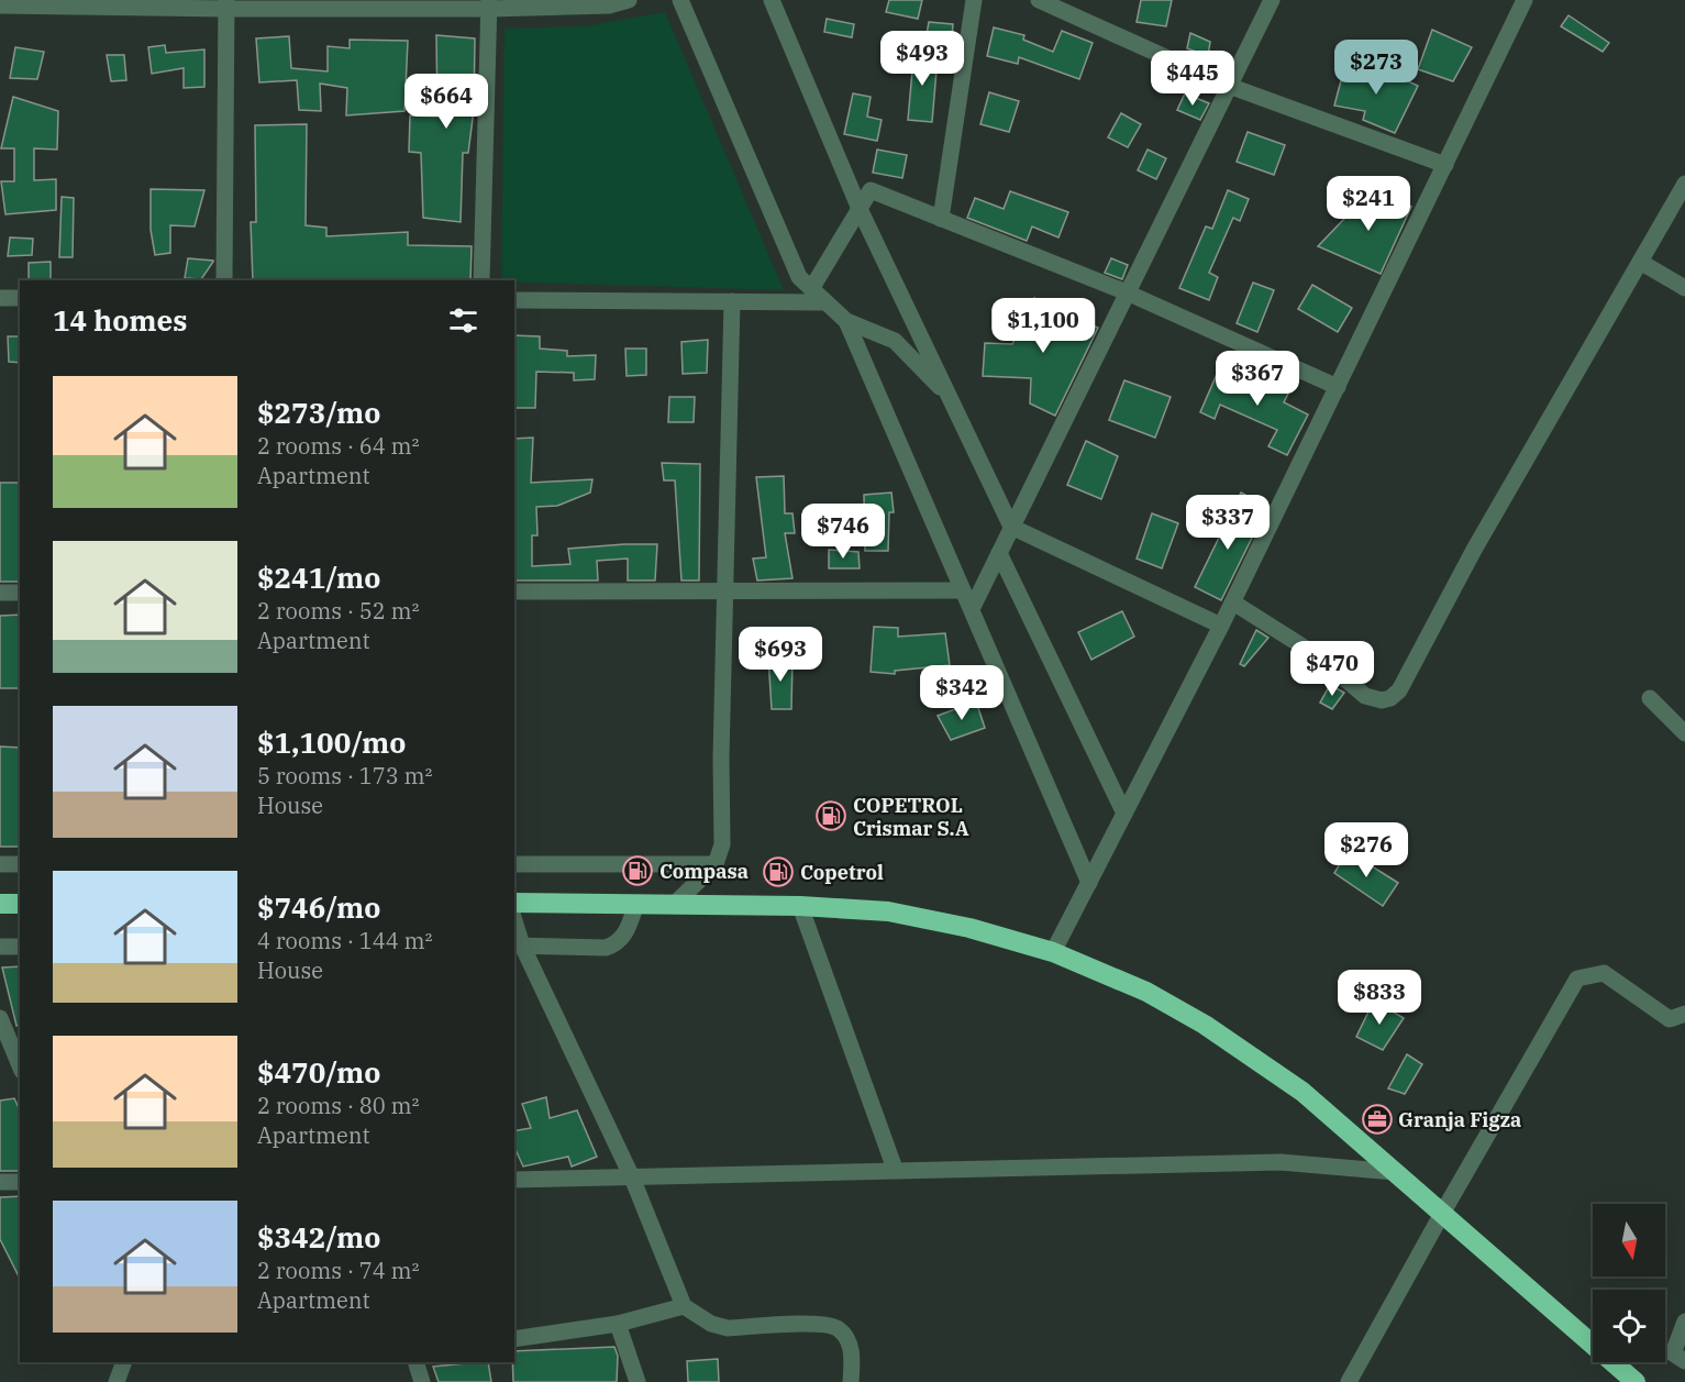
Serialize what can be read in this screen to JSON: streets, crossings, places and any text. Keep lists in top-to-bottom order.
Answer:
{
  "places": {
    "fuel station": ["COPETROL Crismar S.A", "Compasa", "Copetrol"],
    "office": ["Granja Figza"]
  },
  "north": "bottom",
  "page": {
    "price": [
      "$493",
      "$273",
      "$445",
      "$664",
      "$241",
      "$1,100",
      "$367",
      "$337",
      "$746",
      "$693",
      "$470",
      "$342",
      "$276",
      "$833"
    ],
    "heading": "14 homes",
    "list": [
      {
        "name": "$273/mo",
        "note": "2 rooms · 64 m² · Apartment"
      },
      {
        "name": "$241/mo",
        "note": "2 rooms · 52 m² · Apartment"
      },
      {
        "name": "$1,100/mo",
        "note": "5 rooms · 173 m² · House"
      },
      {
        "name": "$746/mo",
        "note": "4 rooms · 144 m² · House"
      },
      {
        "name": "$470/mo",
        "note": "2 rooms · 80 m² · Apartment"
      },
      {
        "name": "$342/mo",
        "note": "2 rooms · 74 m² · Apartment"
      }
    ]
  }
}
